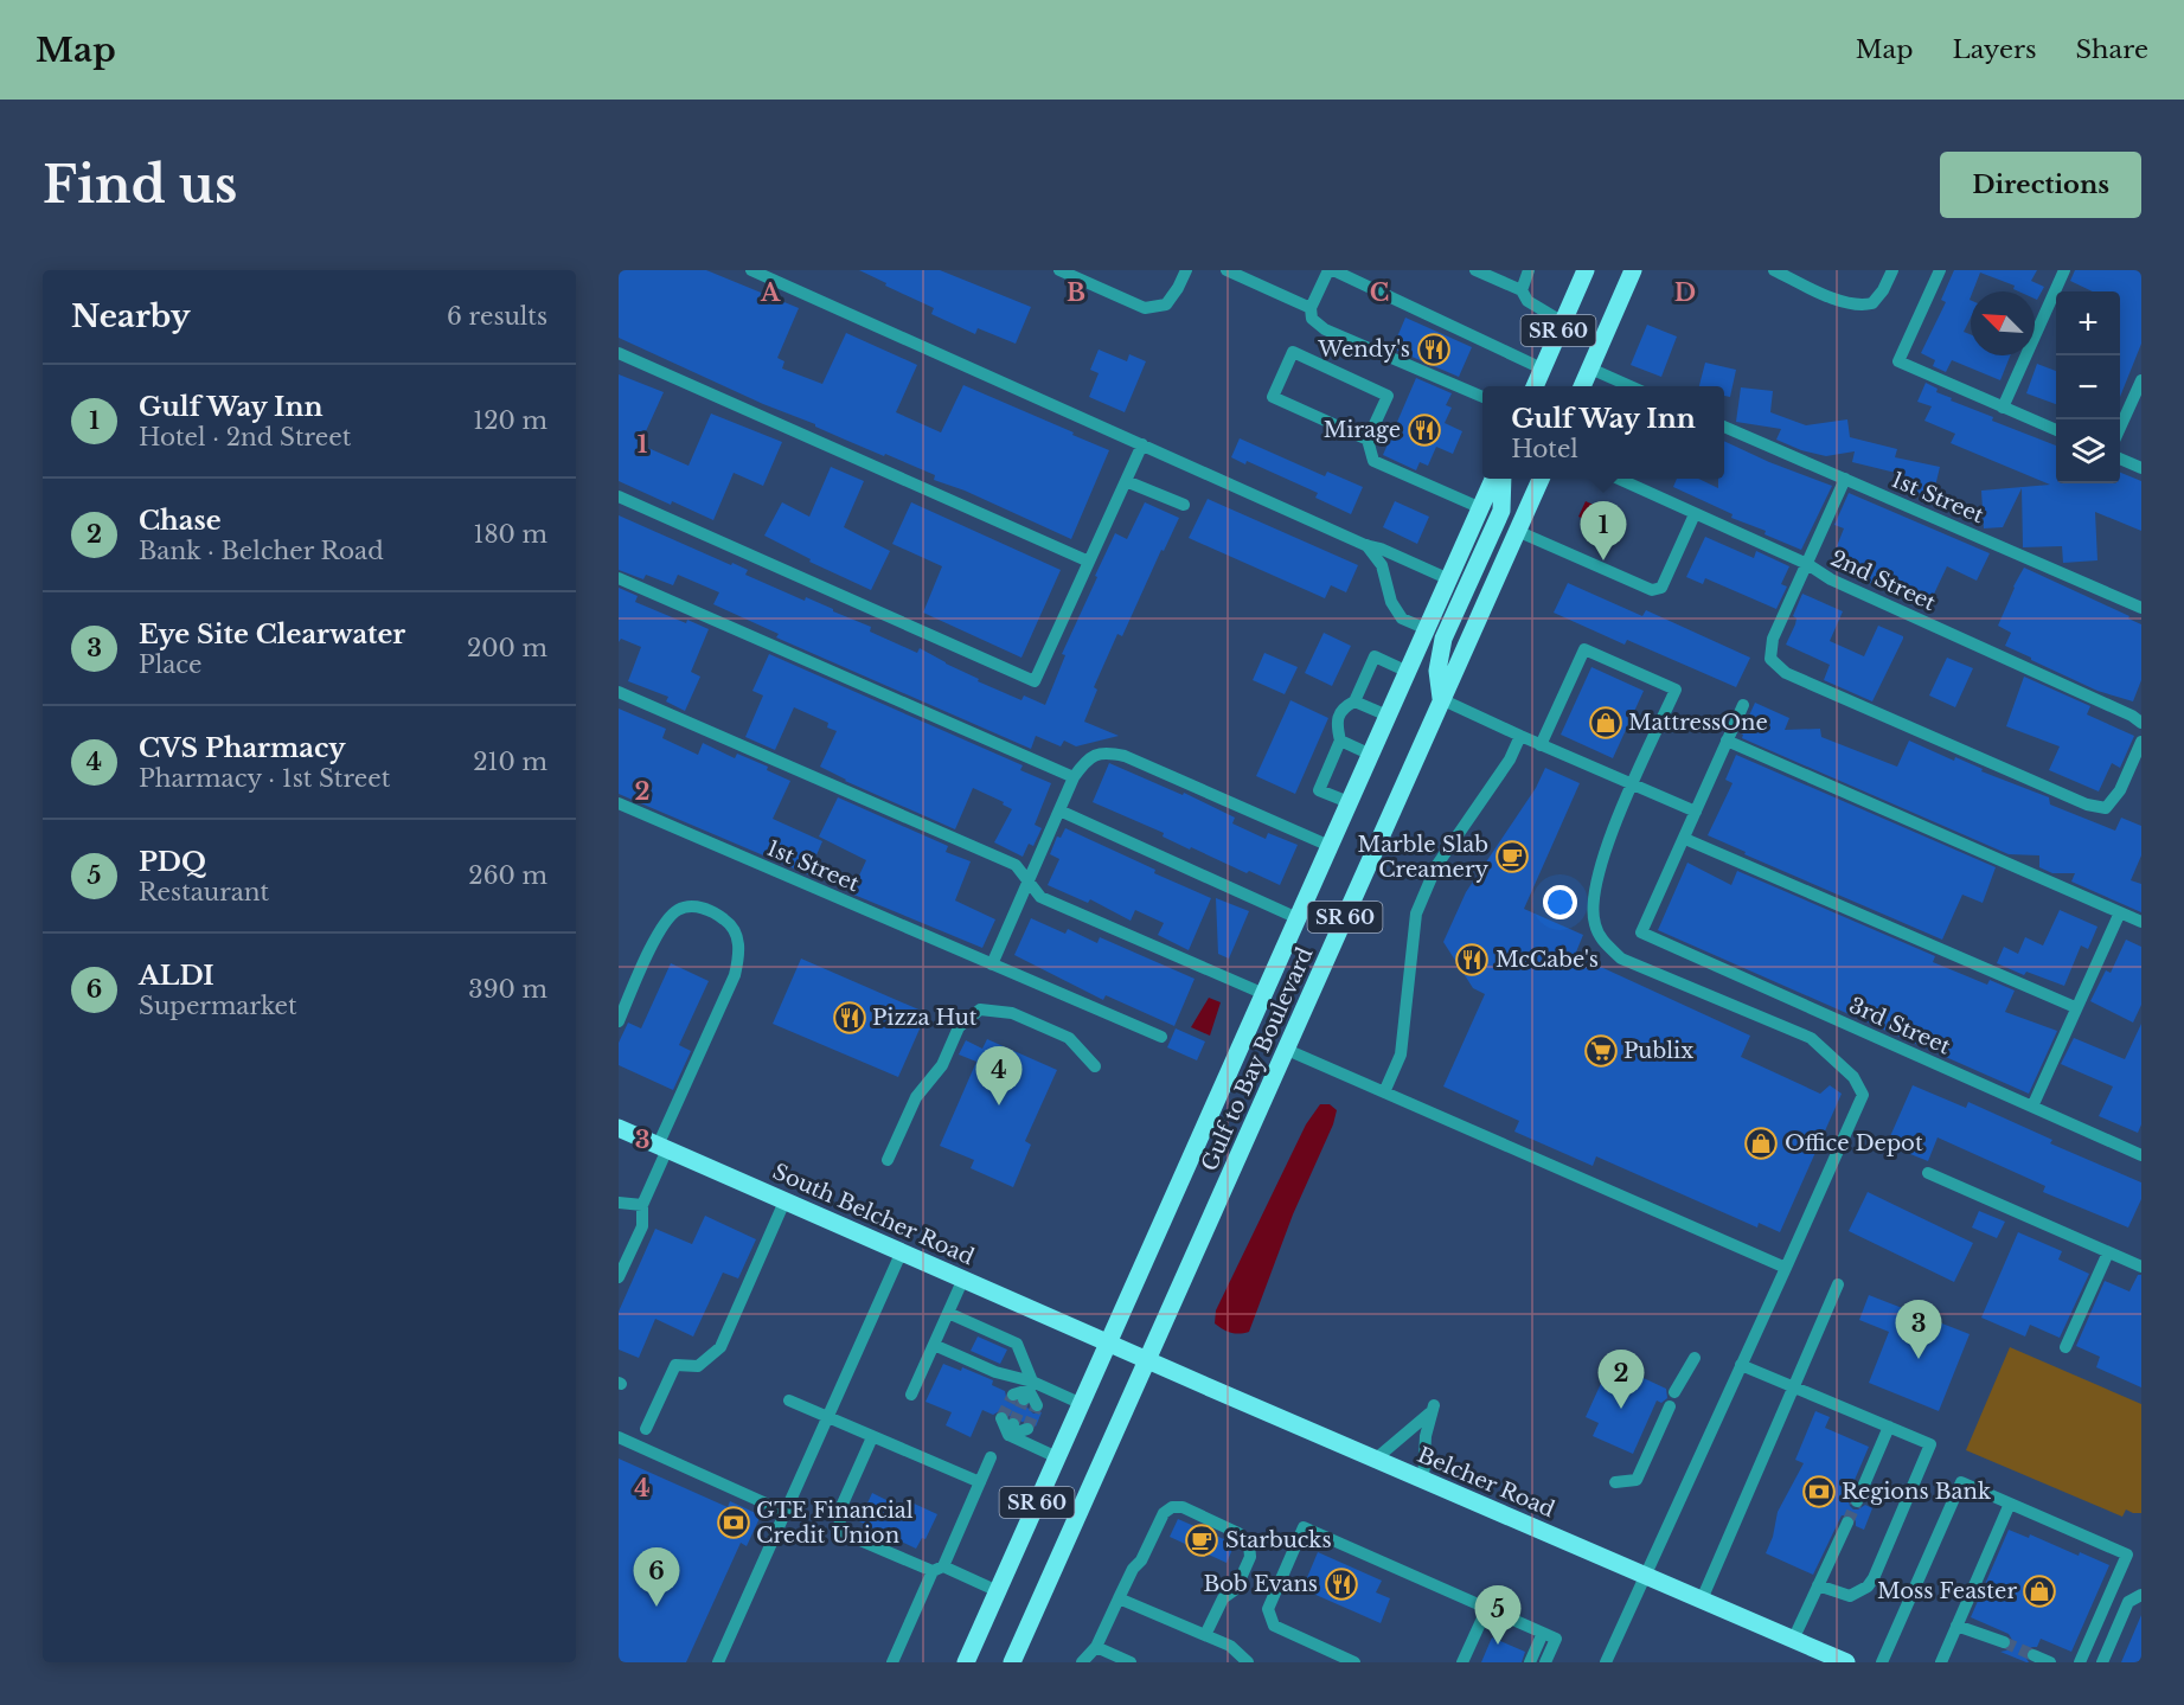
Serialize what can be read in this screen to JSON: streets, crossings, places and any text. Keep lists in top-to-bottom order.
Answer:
{
  "streets": {
    "main road": [
      "SR 60",
      "Gulf to Bay Boulevard",
      "South Belcher Road",
      "Belcher Road"
    ],
    "street": ["1st Street", "2nd Street", "3rd Street"]
  },
  "crossings": [
    ["Gulf to Bay Boulevard", "South Belcher Road"],
    ["Gulf to Bay Boulevard", "Belcher Road"],
    ["South Belcher Road", "Belcher Road"]
  ],
  "places": {
    "restaurant": [
      "Wendy's",
      "Mirage",
      "McCabe's",
      "Pizza Hut",
      "Bob Evans"
    ],
    "shop": ["MattressOne", "Office Depot", "Moss Feaster"],
    "cafe": ["Marble Slab Creamery", "Starbucks"],
    "supermarket": ["Publix"],
    "bank": ["Regions Bank", "GTE Financial Credit Union"]
  },
  "north": "top left",
  "page": {
    "header": "Map",
    "nav": ["Map", "Layers", "Share"],
    "buttons": "Directions",
    "title": "Find us",
    "heading": ["Nearby", "6 results"],
    "map_buttons": ["+", "−"],
    "list": [
      {
        "mark": "1",
        "name": "Gulf Way Inn",
        "note": "Hotel · 2nd Street",
        "value": "120 m"
      },
      {
        "mark": "2",
        "name": "Chase",
        "note": "Bank · Belcher Road",
        "value": "180 m"
      },
      {
        "mark": "3",
        "name": "Eye Site Clearwater",
        "note": "Place",
        "value": "200 m"
      },
      {
        "mark": "4",
        "name": "CVS Pharmacy",
        "note": "Pharmacy · 1st Street",
        "value": "210 m"
      },
      {
        "mark": "5",
        "name": "PDQ",
        "note": "Restaurant",
        "value": "260 m"
      },
      {
        "mark": "6",
        "name": "ALDI",
        "note": "Supermarket",
        "value": "390 m"
      }
    ],
    "popup": ["Gulf Way Inn", "Hotel"],
    "pins": [
      "1",
      "4",
      "3",
      "2",
      "6",
      "5"
    ]
  },
  "grid": {
    "columns": [
      "A",
      "B",
      "C",
      "D"
    ],
    "rows": [
      "1",
      "2",
      "3",
      "4"
    ]
  }
}
